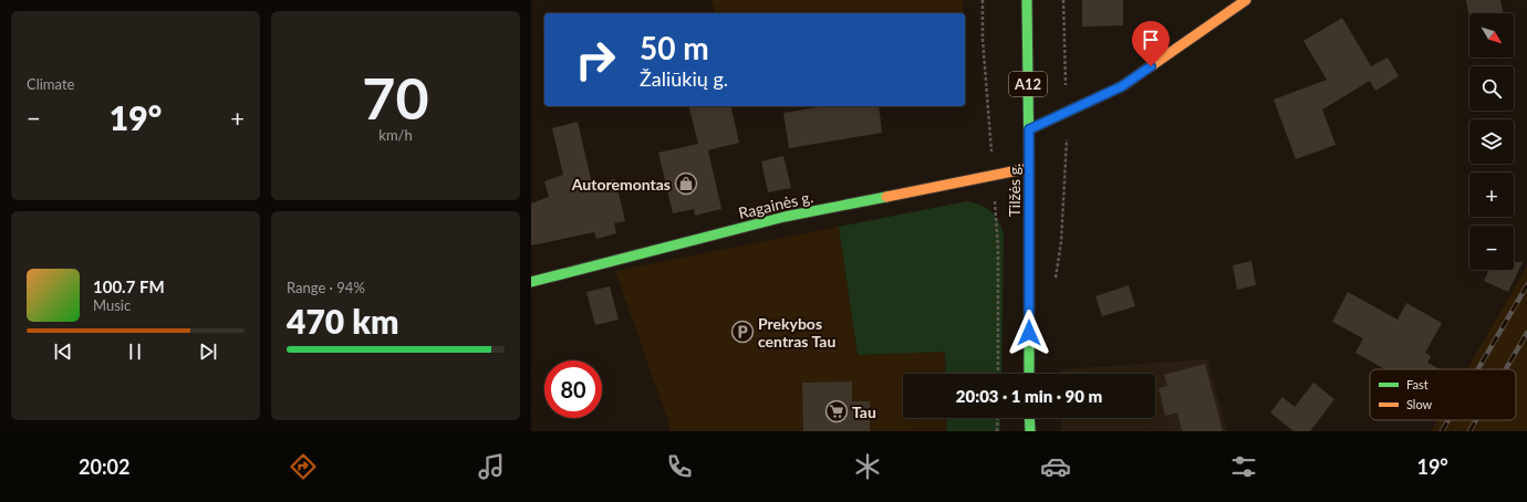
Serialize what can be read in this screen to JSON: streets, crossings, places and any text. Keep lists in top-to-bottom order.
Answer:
{
  "streets": {
    "main road": ["A12", "Tilžės g.", "Ragainės g."]
  },
  "crossings": [
    ["Tilžės g.", "Ragainės g."]
  ],
  "places": {
    "shop": ["Autoremontas"],
    "parking": ["Prekybos centras Tau"],
    "supermarket": ["Tau"]
  },
  "legend": ["Fast", "Slow"],
  "north": "bottom right",
  "page": {
    "tile": [
      "Climate",
      ["70", "km/h"],
      ["Range · 94%", "470 km"]
    ],
    "map_buttons": ["+", "−"],
    "turn": ["50 m", "Žaliūkių g."],
    "heat": ["−", "19°", "+"],
    "song": ["100.7 FM", "Music"],
    "limit": "80",
    "trip": "20:03 · 1 min · 90 m",
    "tabs": ["20:02", "19°"]
  }
}
